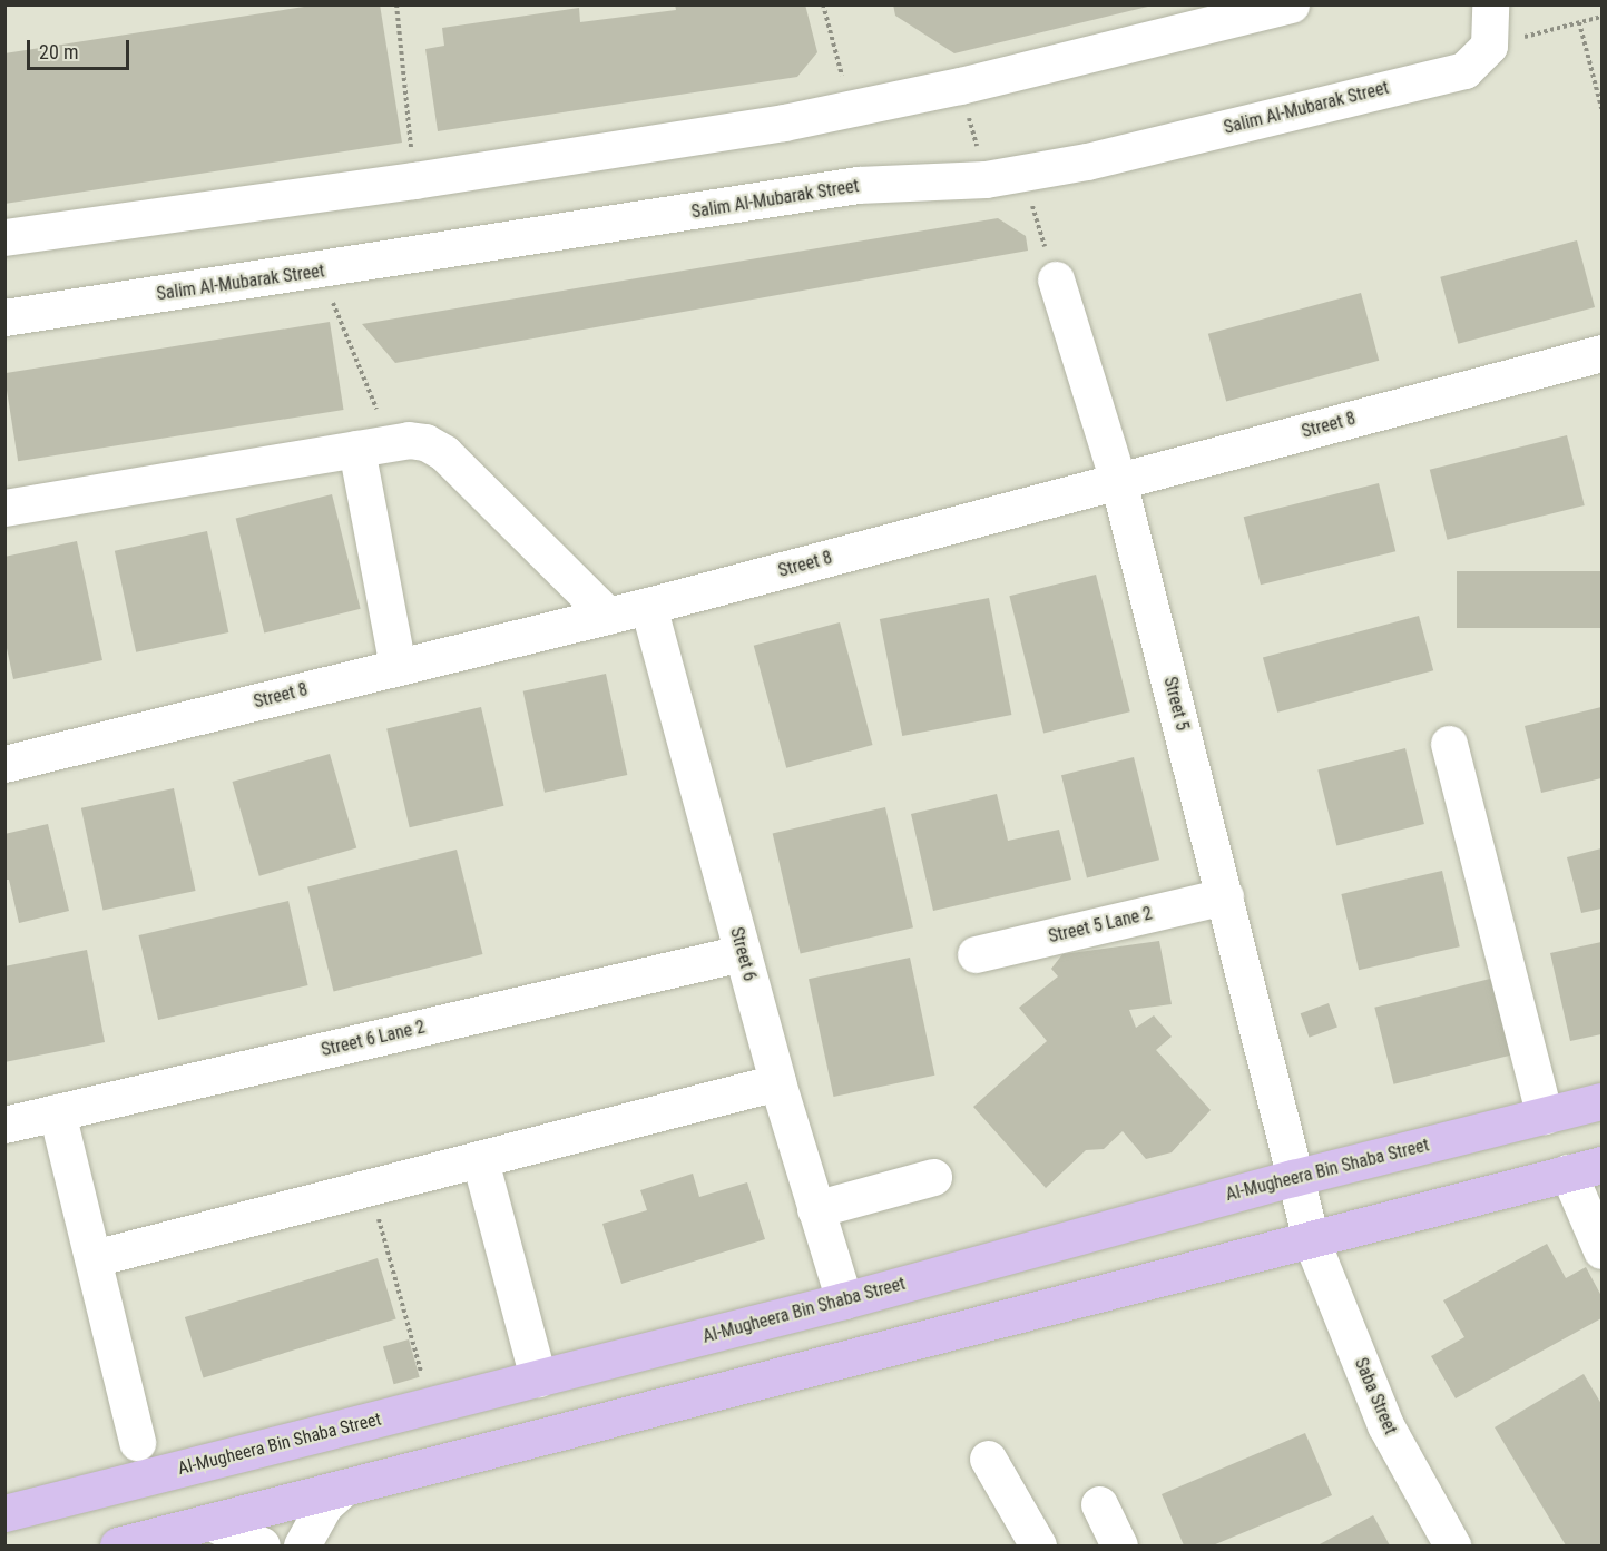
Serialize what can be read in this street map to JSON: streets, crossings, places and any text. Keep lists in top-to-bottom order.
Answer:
{
  "streets": {
    "main road": ["Al-Mugheera Bin Shaba Street"],
    "street": [
      "Salim Al-Mubarak Street",
      "Street 8",
      "Street 5",
      "Street 5 Lane 2",
      "Street 6",
      "Street 6 Lane 2",
      "Saba Street"
    ]
  },
  "crossings": [
    ["Street 8", "Street 5"],
    ["Street 8", "Street 6"],
    ["Street 5", "Street 5 Lane 2"],
    ["Street 5", "Al-Mugheera Bin Shaba Street"],
    ["Street 5", "Saba Street"],
    ["Street 6", "Street 6 Lane 2"],
    ["Street 6", "Al-Mugheera Bin Shaba Street"]
  ],
  "scale_bar": "20 m"
}
